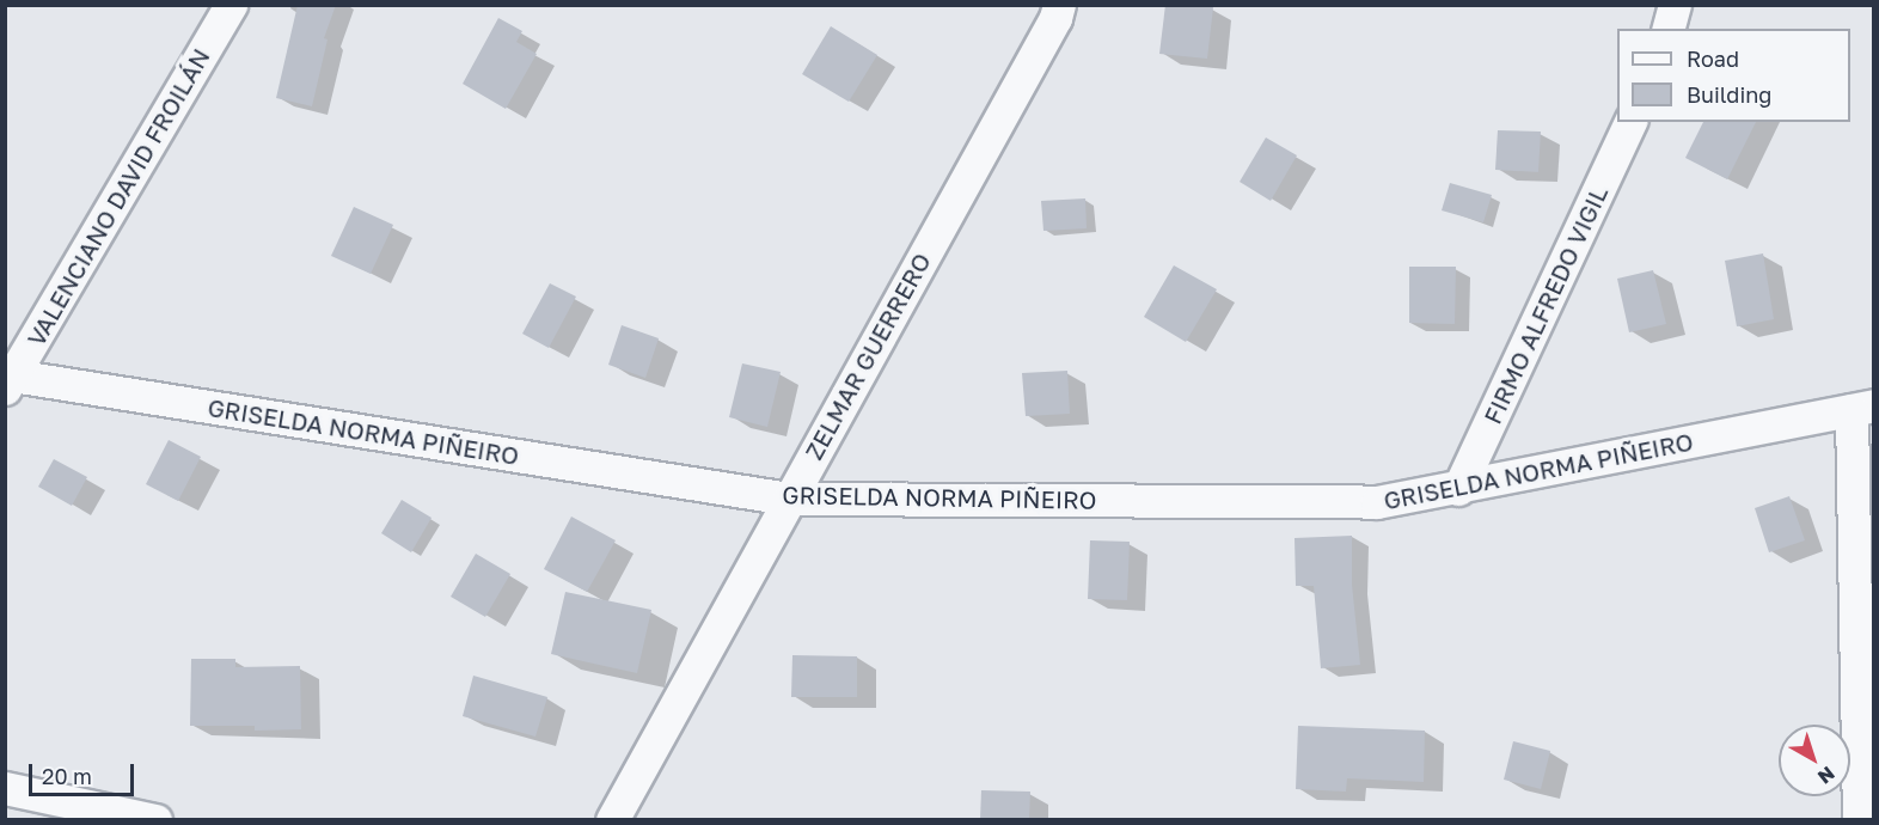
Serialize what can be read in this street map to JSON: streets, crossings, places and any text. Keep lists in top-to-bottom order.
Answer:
{
  "streets": {
    "street": [
      "VALENCIANO DAVID FROILÁN",
      "FIRMO ALFREDO VIGIL",
      "ZELMAR GUERRERO",
      "GRISELDA NORMA PIÑEIRO"
    ]
  },
  "crossings": [
    ["VALENCIANO DAVID FROILÁN", "GRISELDA NORMA PIÑEIRO"],
    ["FIRMO ALFREDO VIGIL", "GRISELDA NORMA PIÑEIRO"],
    ["ZELMAR GUERRERO", "GRISELDA NORMA PIÑEIRO"]
  ],
  "legend": ["Road", "Building"],
  "scale_bar": "20 m",
  "north": "bottom right"
}
